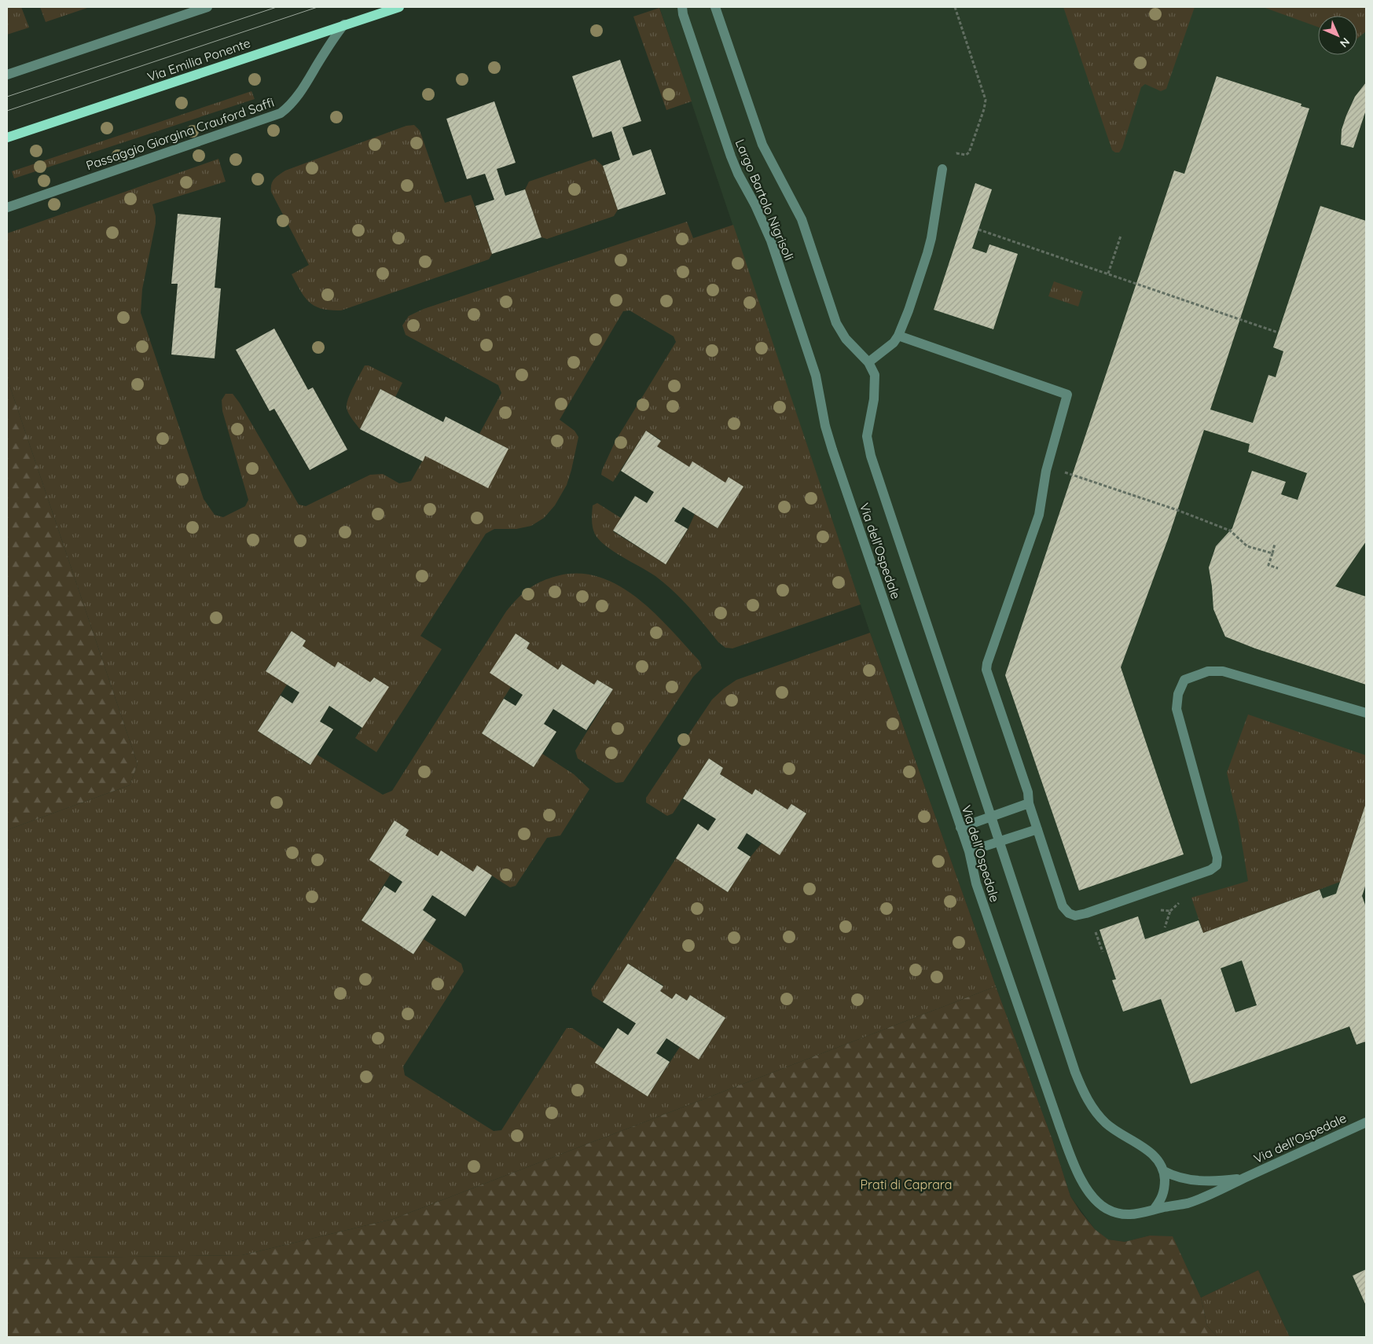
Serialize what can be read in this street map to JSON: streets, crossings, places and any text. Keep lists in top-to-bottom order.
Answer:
{
  "streets": {
    "main road": ["Via Emilia Ponente"],
    "street": ["Passaggio Giorgina Crauford Saffi", "Largo Bartolo Nigrisoli", "Via dell'Ospedale"]
  },
  "crossings": [
    ["Via Emilia Ponente", "Passaggio Giorgina Crauford Saffi"],
    ["Largo Bartolo Nigrisoli", "Via dell'Ospedale"]
  ],
  "parks": ["Prati di Caprara"],
  "north": "bottom right"
}
